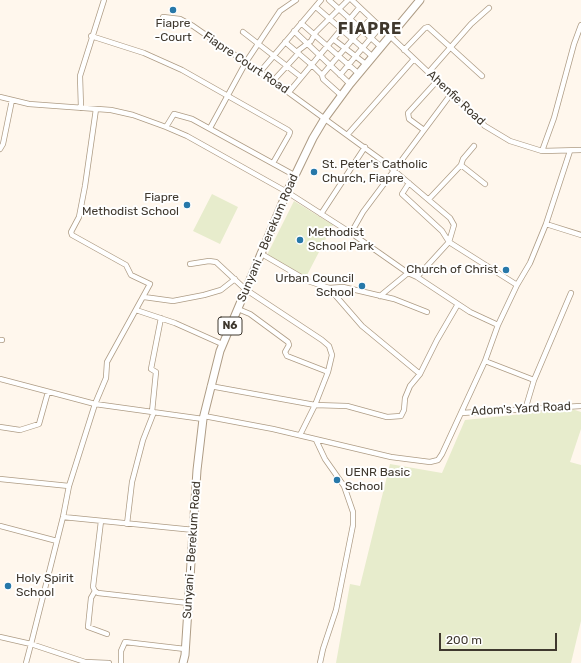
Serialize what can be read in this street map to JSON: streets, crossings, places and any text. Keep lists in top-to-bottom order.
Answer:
{
  "streets": {
    "main road": ["Sunyani - Berekum Road", "N6"],
    "street": ["Fiapre Court Road", "Ahenfie Road", "Adom's Yard Road"]
  },
  "crossings": [
    ["Fiapre Court Road", "Sunyani - Berekum Road"],
    ["Ahenfie Road", "Sunyani - Berekum Road"]
  ],
  "districts": ["FIAPRE"],
  "places": [
    "Fiapre -Court",
    "St. Peter's Catholic Church, Fiapre",
    "Fiapre Methodist School",
    "Methodist School Park",
    "Church of Christ",
    "Urban Council School",
    "UENR Basic School",
    "Holy Spirit School"
  ],
  "scale_bar": "200 m"
}
